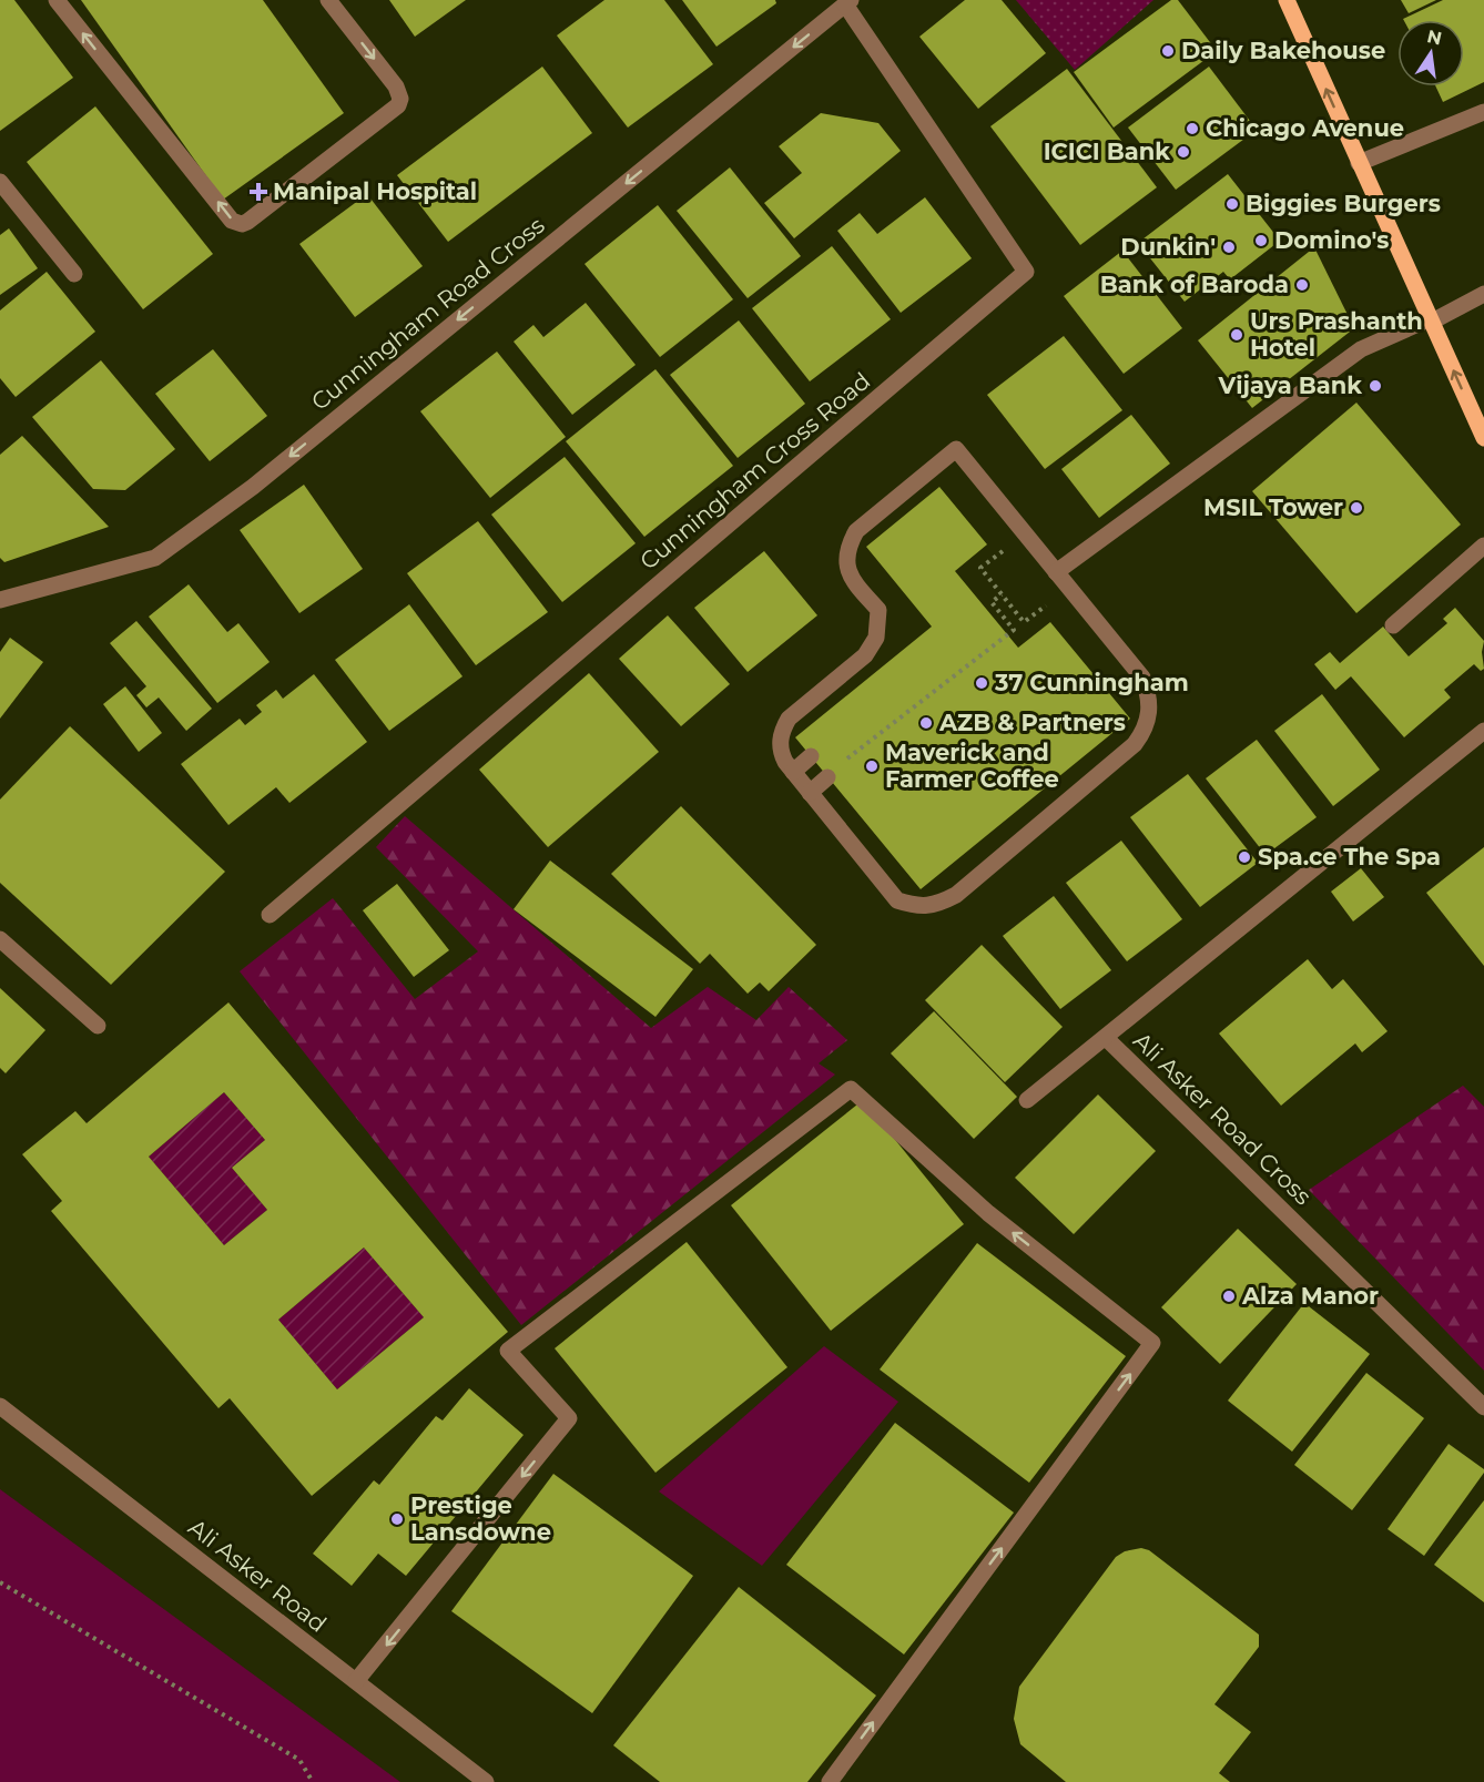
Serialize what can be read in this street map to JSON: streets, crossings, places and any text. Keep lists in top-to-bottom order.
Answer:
{
  "streets": {
    "street": [
      "Cunningham Road Cross",
      "Cunningham Cross Road",
      "Ali Asker Road Cross",
      "Ali Asker Road"
    ]
  },
  "crossings": [
    ["Cunningham Road Cross", "Cunningham Cross Road"]
  ],
  "one_way": ["Cunningham Road Cross"],
  "places": {
    "other": [
      "Daily Bakehouse",
      "Chicago Avenue",
      "ICICI Bank",
      "Biggies Burgers",
      "Domino's",
      "Dunkin'",
      "Bank of Baroda",
      "Urs Prashanth Hotel",
      "Vijaya Bank",
      "MSIL Tower",
      "37 Cunningham",
      "AZB & Partners",
      "Maverick and Farmer Coffee",
      "Spa.ce The Spa",
      "Alza Manor",
      "Prestige Lansdowne"
    ],
    "health": ["Manipal Hospital"]
  },
  "north": "top"
}
